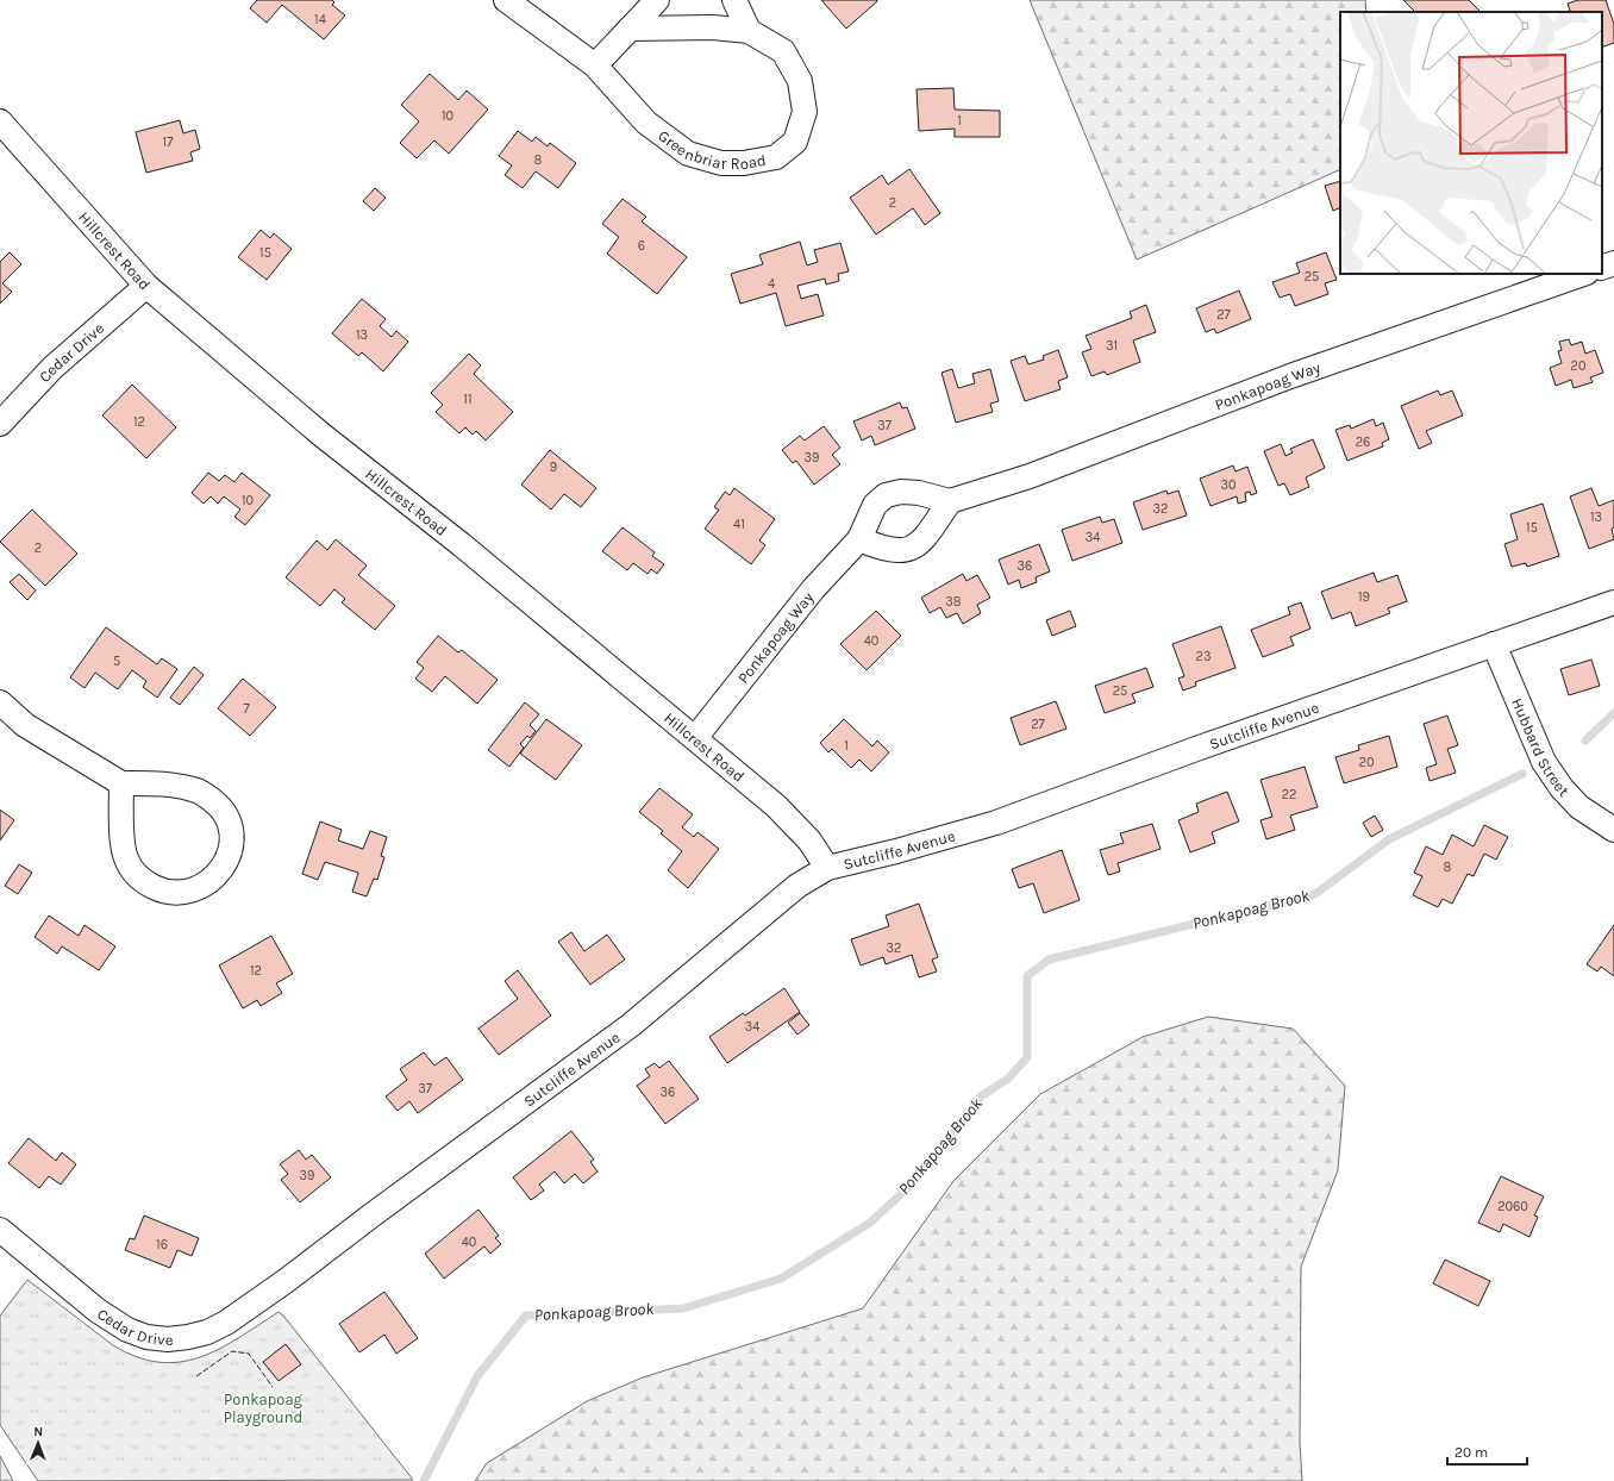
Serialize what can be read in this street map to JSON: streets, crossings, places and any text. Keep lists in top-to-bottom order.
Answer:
{
  "streets": {
    "street": [
      "Greenbriar Road",
      "Hillcrest Road",
      "Cedar Drive",
      "Ponkapoag Way",
      "Sutcliffe Avenue",
      "Hubbard Street"
    ]
  },
  "crossings": [
    ["Hillcrest Road", "Cedar Drive"],
    ["Hillcrest Road", "Ponkapoag Way"],
    ["Hillcrest Road", "Sutcliffe Avenue"],
    ["Cedar Drive", "Sutcliffe Avenue"],
    ["Sutcliffe Avenue", "Hubbard Street"]
  ],
  "water": ["Ponkapoag Brook"],
  "parks": ["Ponkapoag Playground"],
  "house_numbers": [
    "14",
    "10",
    "1",
    "17",
    "8",
    "2",
    "6",
    "15",
    "25",
    "4",
    "27",
    "13",
    "31",
    "20",
    "11",
    "12",
    "37",
    "26",
    "39",
    "9",
    "30",
    "10",
    "32",
    "13",
    "41",
    "15",
    "34",
    "2",
    "36",
    "19",
    "38",
    "40",
    "23",
    "5",
    "25",
    "7",
    "27",
    "1",
    "20",
    "22",
    "8",
    "32",
    "12",
    "34",
    "37",
    "36",
    "39",
    "2060",
    "40",
    "16"
  ],
  "scale_bar": "20 m",
  "north": "top"
}
